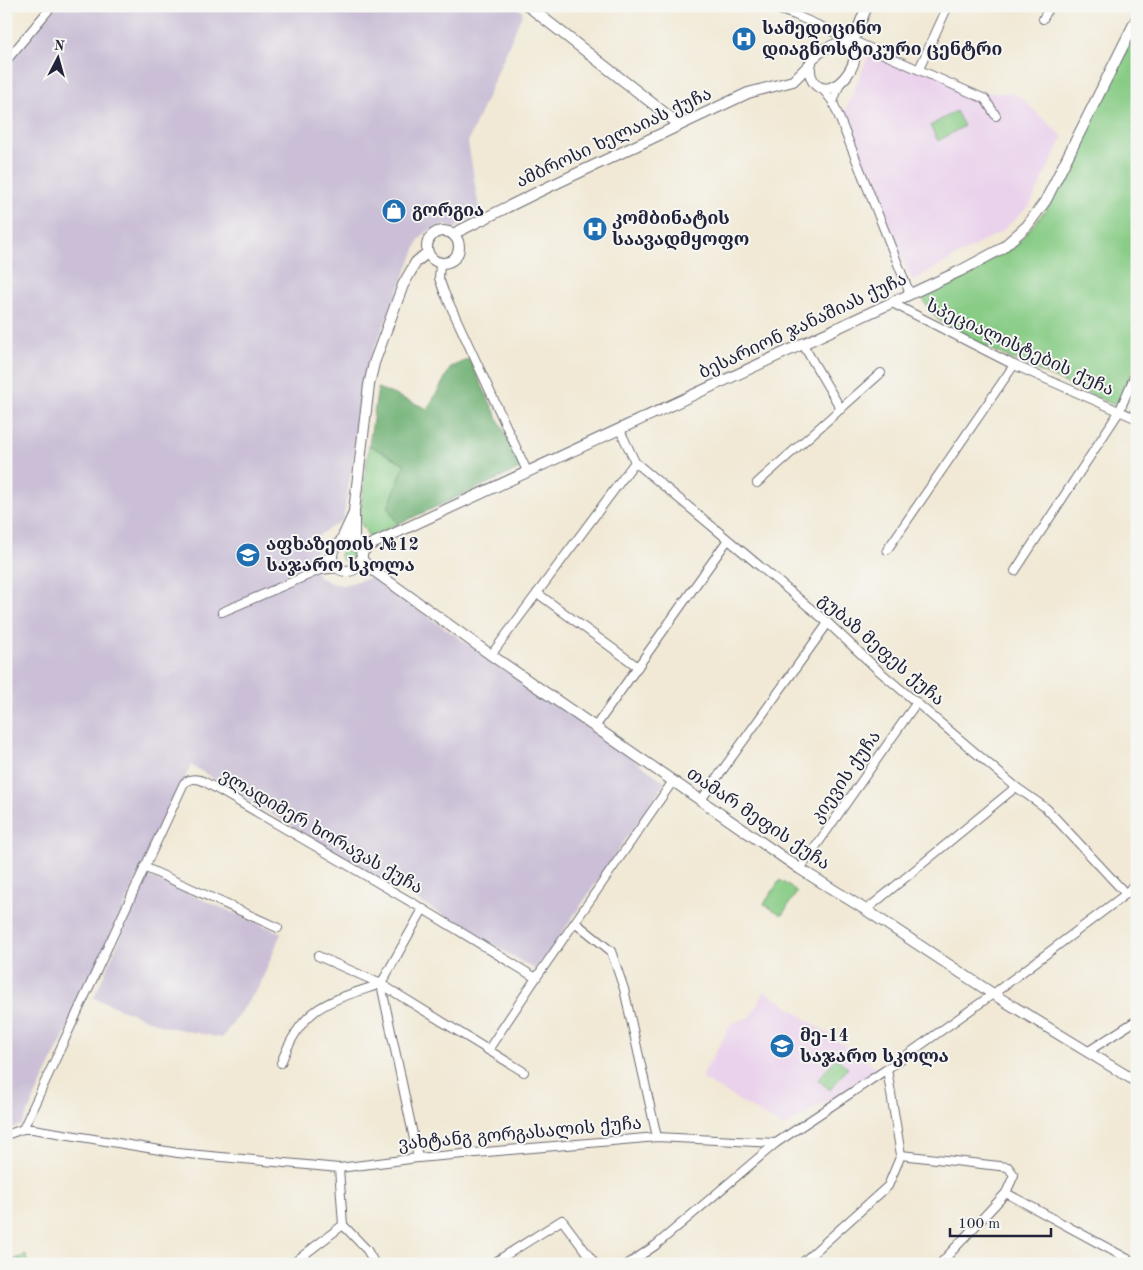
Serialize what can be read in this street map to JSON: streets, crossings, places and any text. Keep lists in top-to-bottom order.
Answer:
{
  "streets": {
    "street": [
      "ამბროსი ხელაიას ქუჩა",
      "ბესარიონ ჯანაშიას ქუჩა",
      "სპეციალისტების ქუჩა",
      "გუბაზ მეფეს ქუჩა",
      "კიევის ქუჩა",
      "თამარ მეფის ქუჩა",
      "ვლადიმერ ხორავას ქუჩა",
      "ვახტანგ გორგასალის ქუჩა"
    ]
  },
  "crossings": [
    ["ბესარიონ ჯანაშიას ქუჩა", "სპეციალისტების ქუჩა"],
    ["ბესარიონ ჯანაშიას ქუჩა", "გუბაზ მეფეს ქუჩა"],
    ["გუბაზ მეფეს ქუჩა", "კიევის ქუჩა"],
    ["კიევის ქუჩა", "თამარ მეფის ქუჩა"],
    ["ვლადიმერ ხორავას ქუჩა", "ვახტანგ გორგასალის ქუჩა"]
  ],
  "places": {
    "hospital": ["სამედიცინო დიაგნოსტიკური ცენტრი", "კომბინატის საავადმყოფო"],
    "shop": ["გორგია"],
    "school or university": ["აფხაზეთის №12 საჯარო სკოლა", "მე-14 საჯარო სკოლა"]
  },
  "scale_bar": "100 m",
  "north": "top"
}
